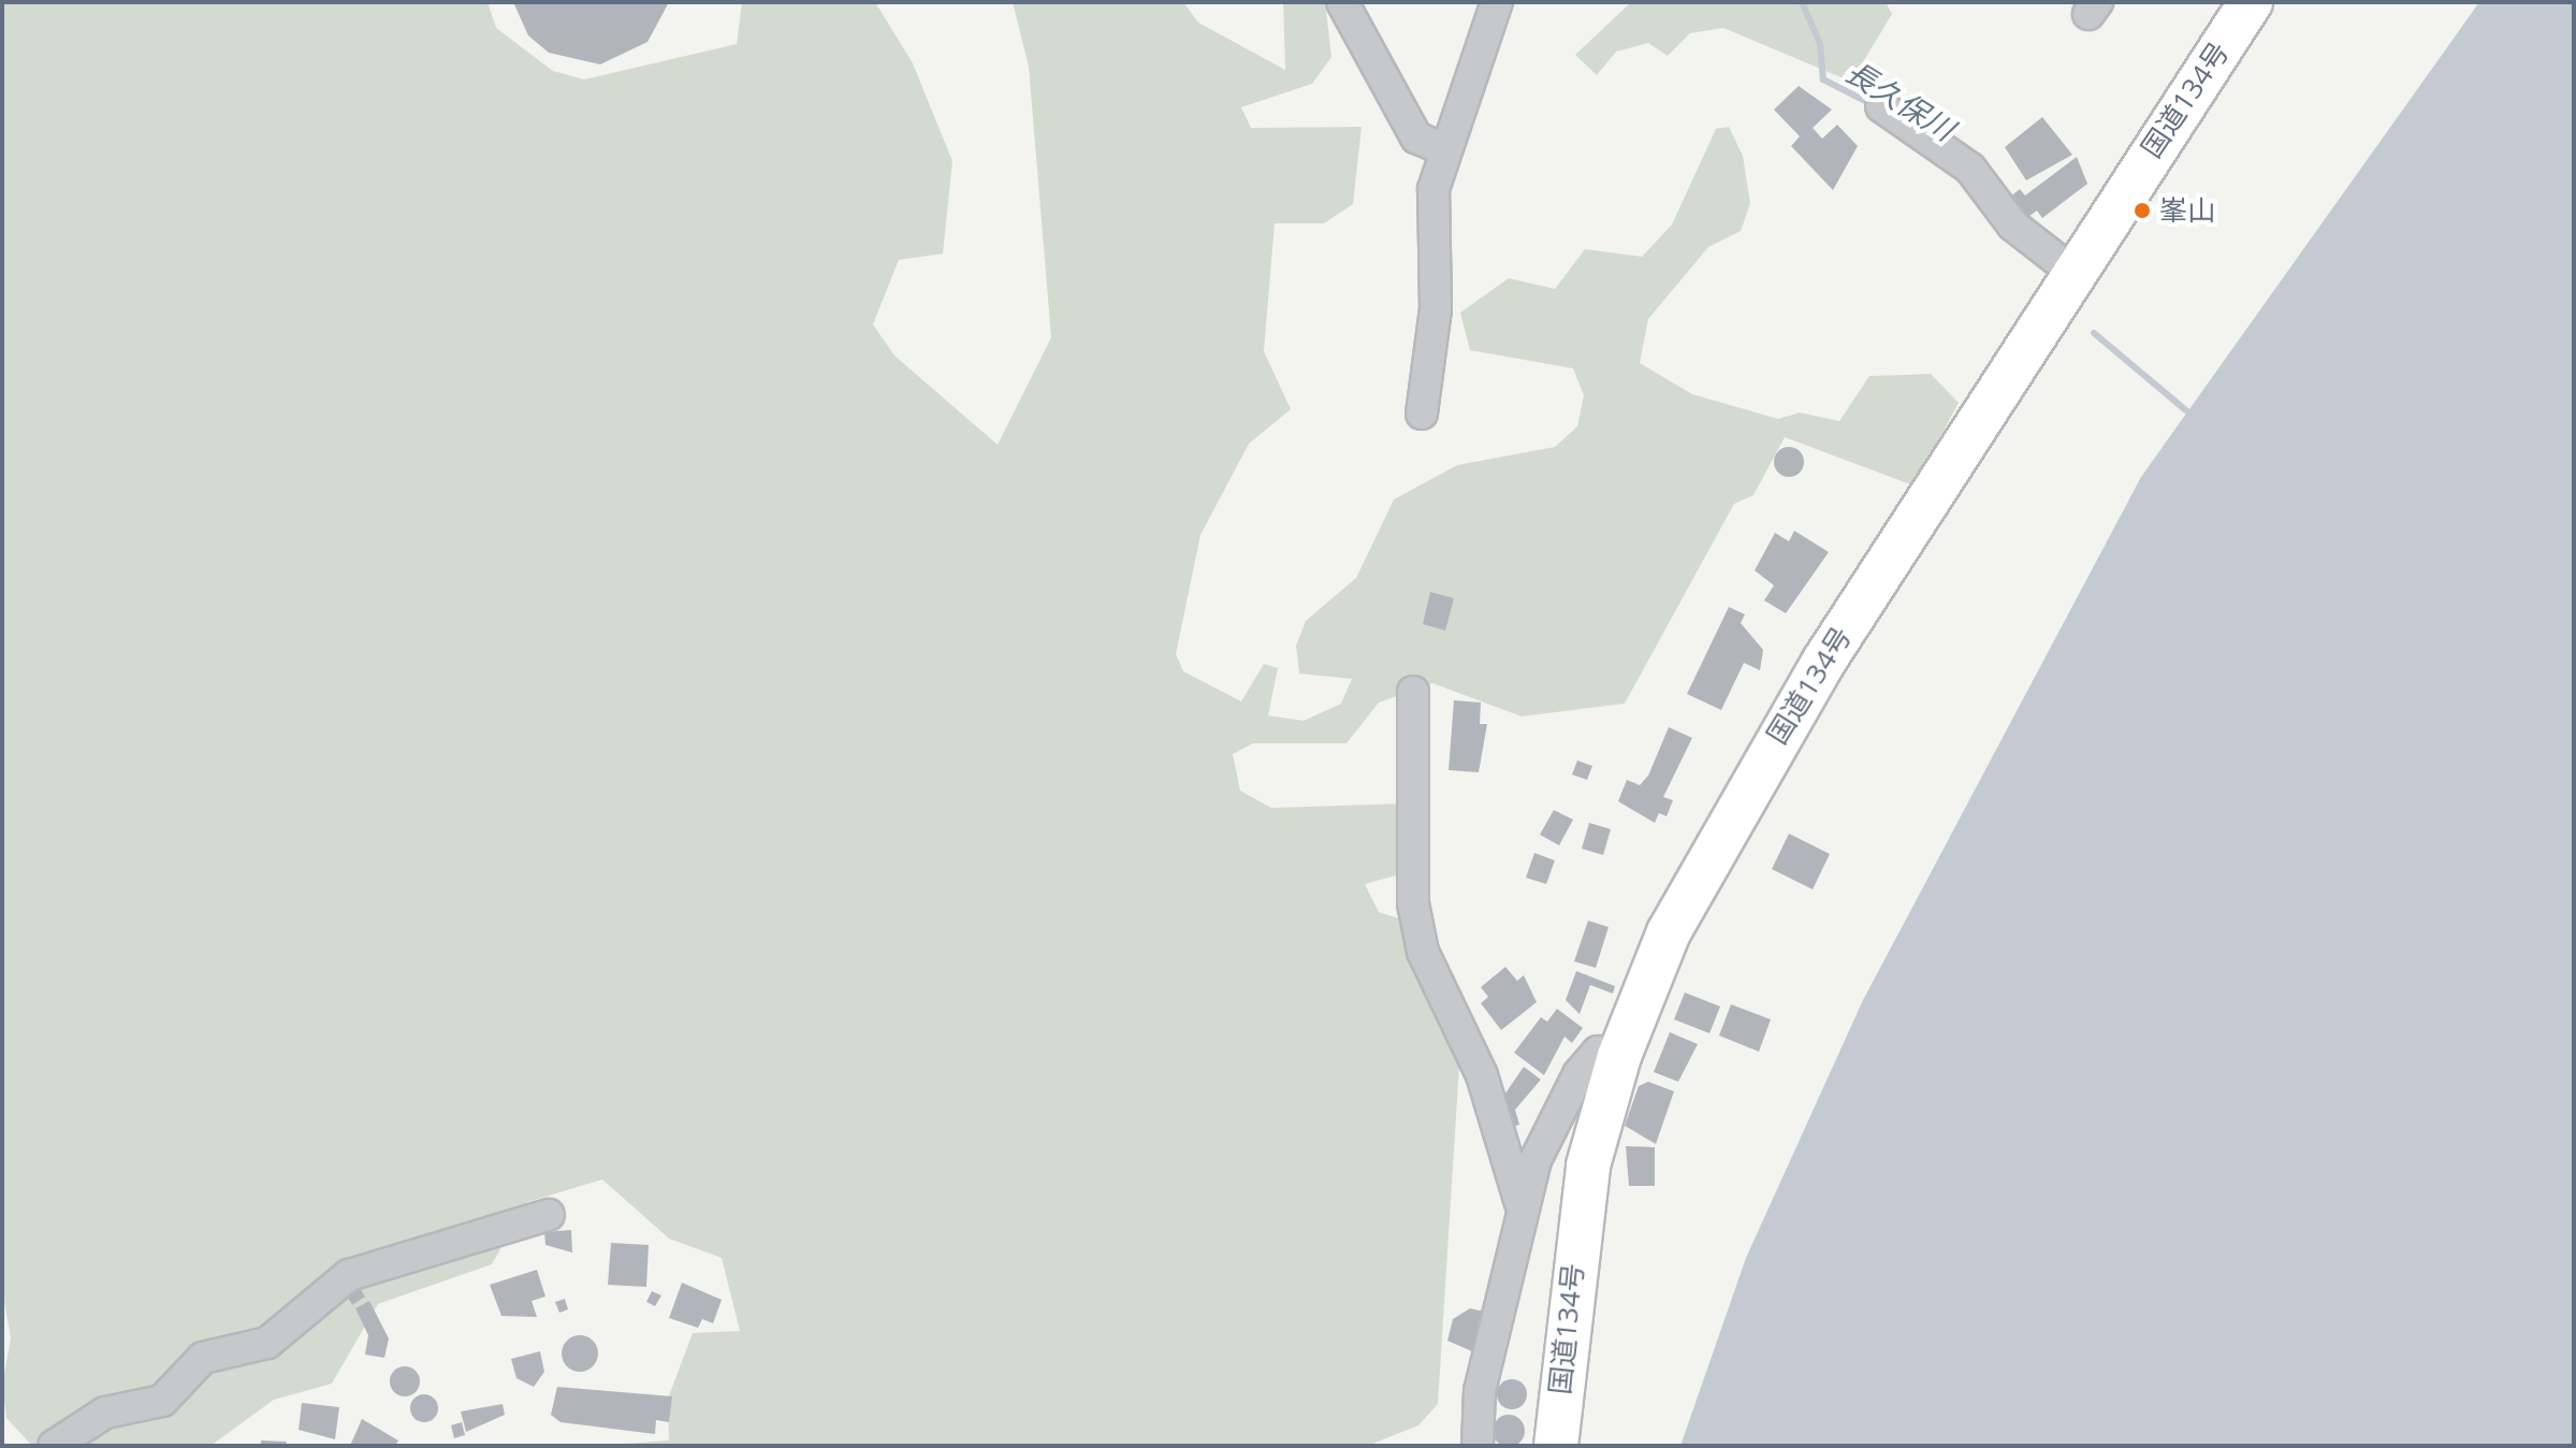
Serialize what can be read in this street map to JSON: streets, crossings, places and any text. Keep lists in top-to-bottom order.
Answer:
{
  "streets": {
    "highway": ["国道134号"]
  },
  "water": ["長久保川"],
  "places": ["峯山"]
}
